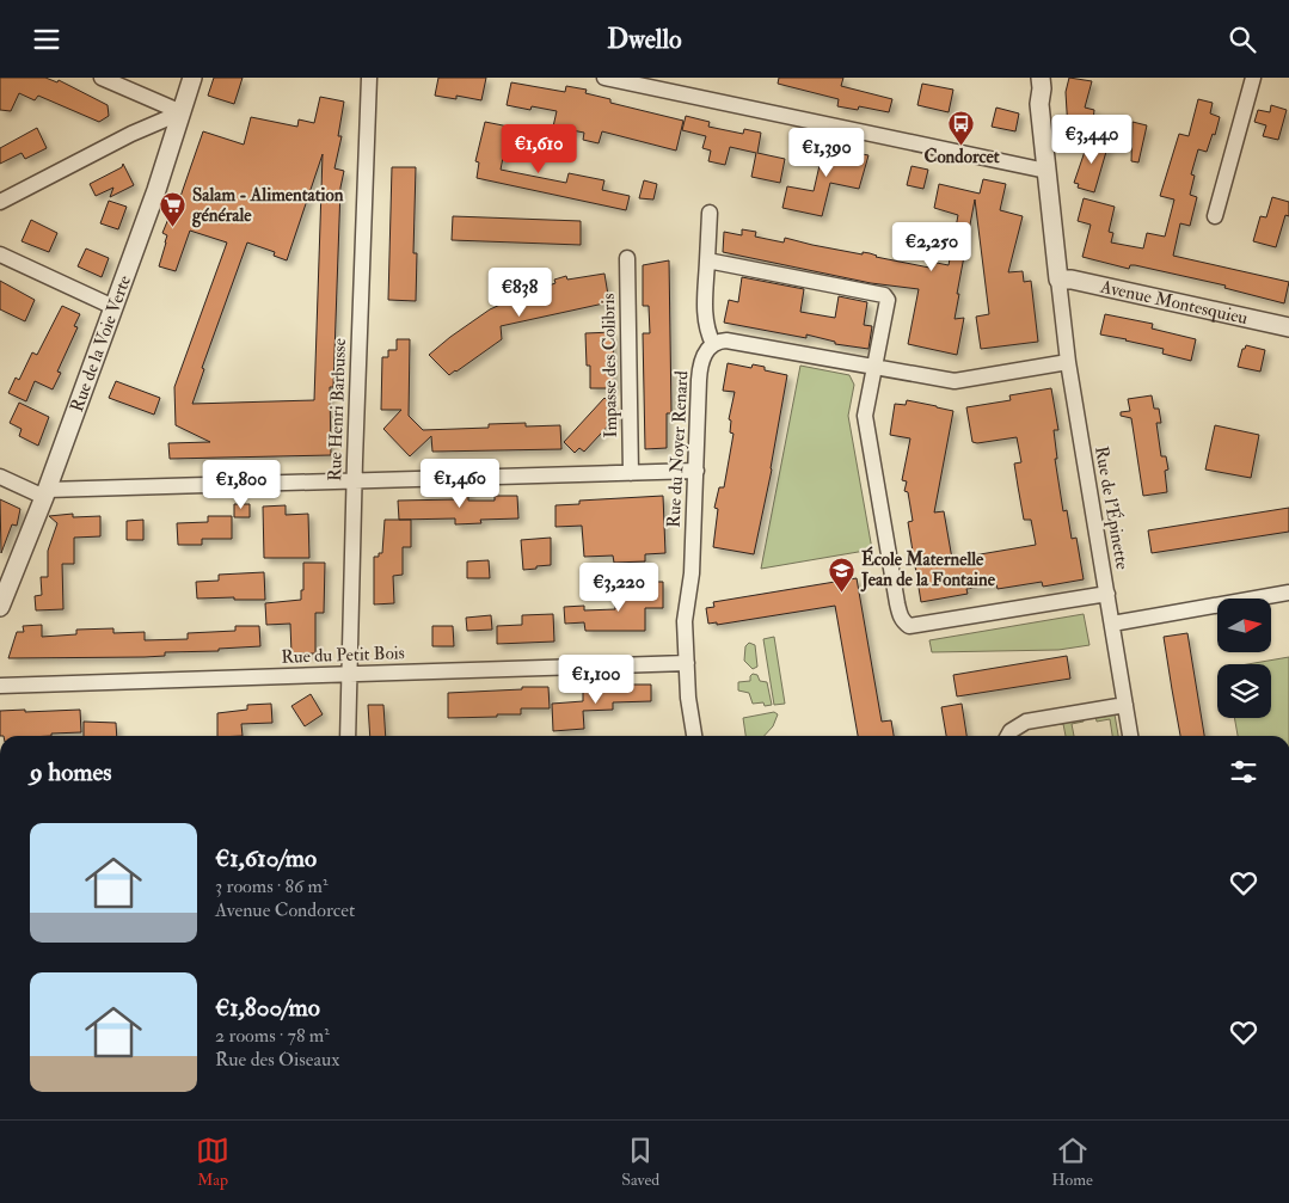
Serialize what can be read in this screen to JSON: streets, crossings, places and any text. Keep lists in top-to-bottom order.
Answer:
{
  "streets": {
    "street": [
      "Avenue Montesquieu",
      "Rue de la Voie Verte",
      "Impasse des Colibris",
      "Rue Henri Barbusse",
      "Rue du Noyer Renard",
      "Rue de l'Épinette",
      "Rue du Petit Bois"
    ]
  },
  "crossings": [
    ["Avenue Montesquieu", "Rue de l'Épinette"],
    ["Rue Henri Barbusse", "Rue du Petit Bois"],
    ["Rue du Noyer Renard", "Rue du Petit Bois"]
  ],
  "places": {
    "bus stop": ["Condorcet"],
    "supermarket": ["Salam - Alimentation générale"],
    "school or university": ["École Maternelle Jean de la Fontaine"]
  },
  "north": "right",
  "page": {
    "header": "Dwello",
    "price": [
      "€3,440",
      "€1,610",
      "€1,390",
      "€2,250",
      "€838",
      "€1,460",
      "€1,800",
      "€3,220",
      "€1,100"
    ],
    "heading": "9 homes",
    "list": [
      {
        "name": "€1,610/mo",
        "note": "3 rooms · 86 m² · Avenue Condorcet"
      },
      {
        "name": "€1,800/mo",
        "note": "2 rooms · 78 m² · Rue des Oiseaux"
      }
    ],
    "tabs": ["Map", "Saved", "Home"]
  }
}
